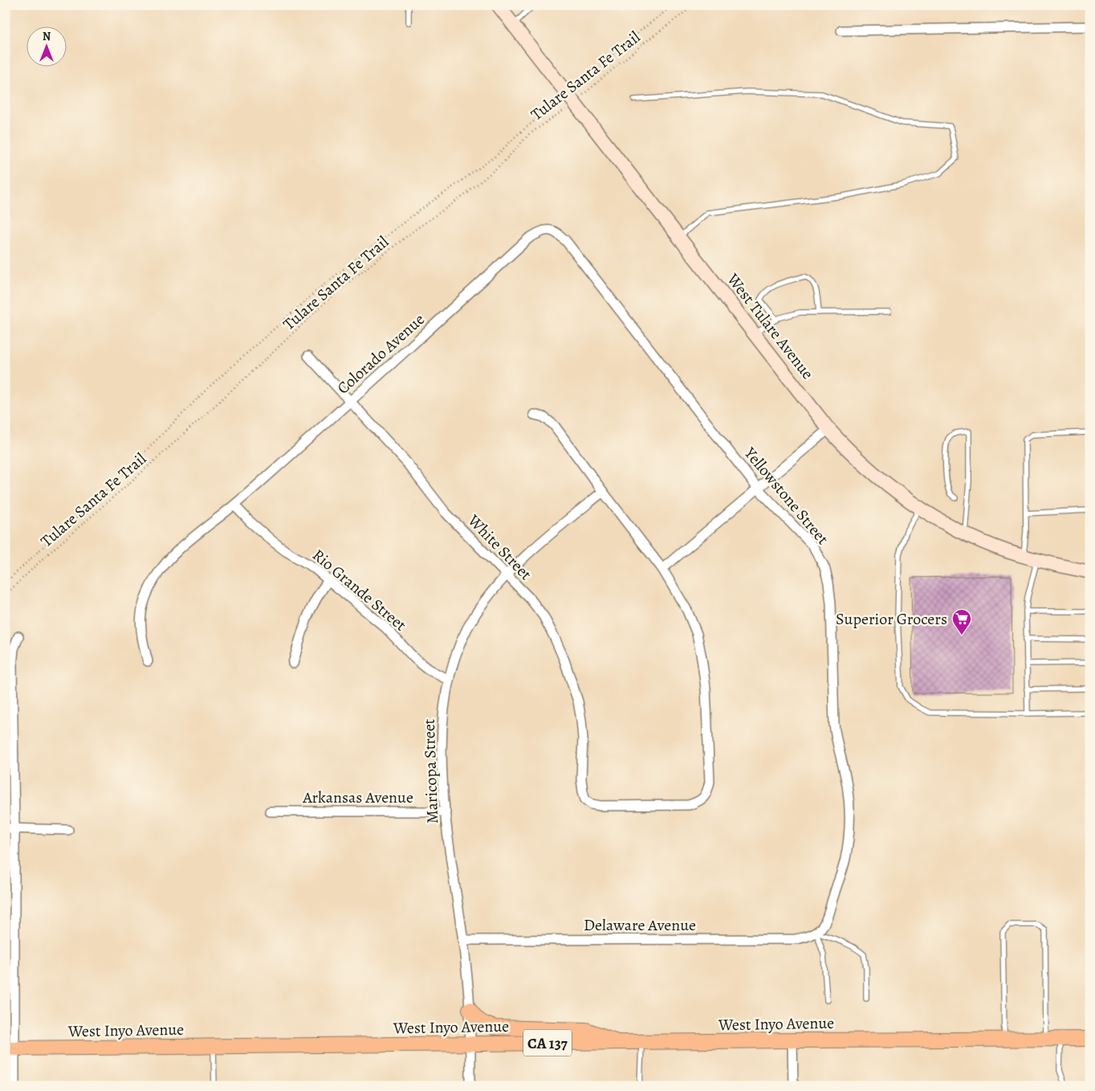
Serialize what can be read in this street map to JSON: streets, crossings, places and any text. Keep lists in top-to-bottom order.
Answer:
{
  "streets": {
    "main road": ["West Tulare Avenue", "West Inyo Avenue", "CA 137"],
    "street": [
      "Colorado Avenue",
      "Yellowstone Street",
      "White Street",
      "Rio Grande Street",
      "Maricopa Street",
      "Arkansas Avenue",
      "Delaware Avenue"
    ],
    "path": ["Tulare Santa Fe Trail"]
  },
  "crossings": [
    ["Tulare Santa Fe Trail", "West Tulare Avenue"],
    ["Colorado Avenue", "Yellowstone Street"],
    ["Colorado Avenue", "White Street"],
    ["Colorado Avenue", "Rio Grande Street"],
    ["Yellowstone Street", "Delaware Avenue"],
    ["White Street", "Maricopa Street"],
    ["Rio Grande Street", "Maricopa Street"],
    ["Maricopa Street", "Arkansas Avenue"],
    ["Maricopa Street", "Delaware Avenue"],
    ["Maricopa Street", "West Inyo Avenue"]
  ],
  "places": {
    "supermarket": ["Superior Grocers"]
  },
  "north": "top"
}
